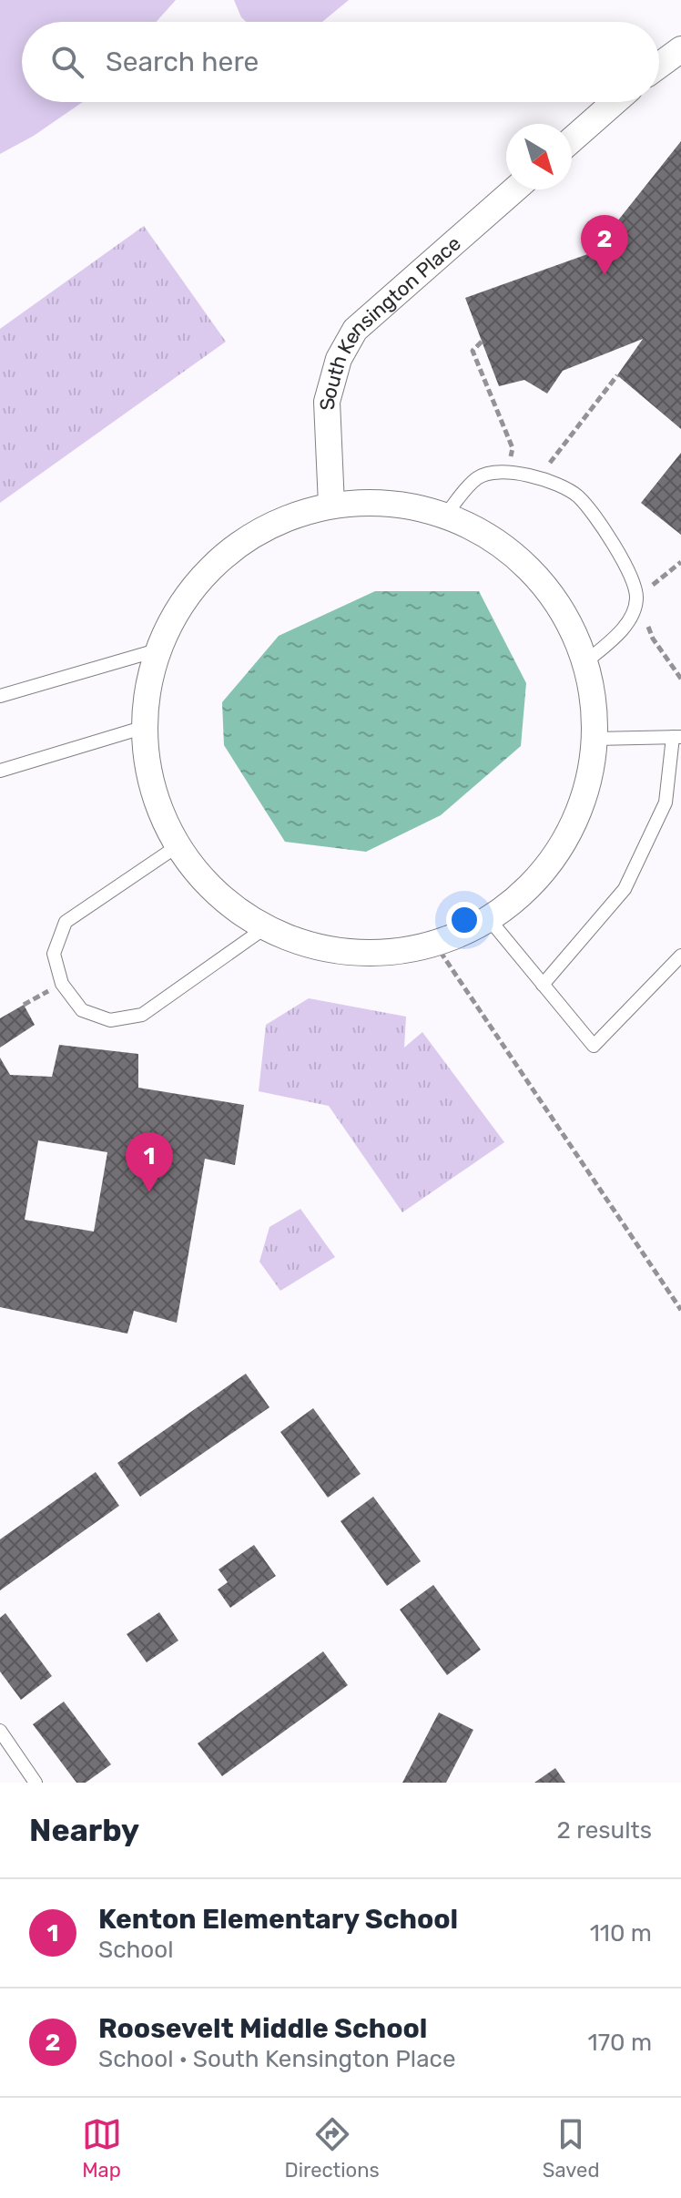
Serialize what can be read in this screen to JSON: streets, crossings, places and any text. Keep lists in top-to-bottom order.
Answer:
{
  "streets": {
    "street": ["South Kensington Place"]
  },
  "north": "bottom right",
  "page": {
    "search": "Search here",
    "pins": ["2", "1"],
    "heading": ["Nearby", "2 results"],
    "list": [
      {
        "mark": "1",
        "name": "Kenton Elementary School",
        "note": "School",
        "value": "110 m"
      },
      {
        "mark": "2",
        "name": "Roosevelt Middle School",
        "note": "School · South Kensington Place",
        "value": "170 m"
      }
    ],
    "nav": ["Map", "Directions", "Saved"]
  }
}
